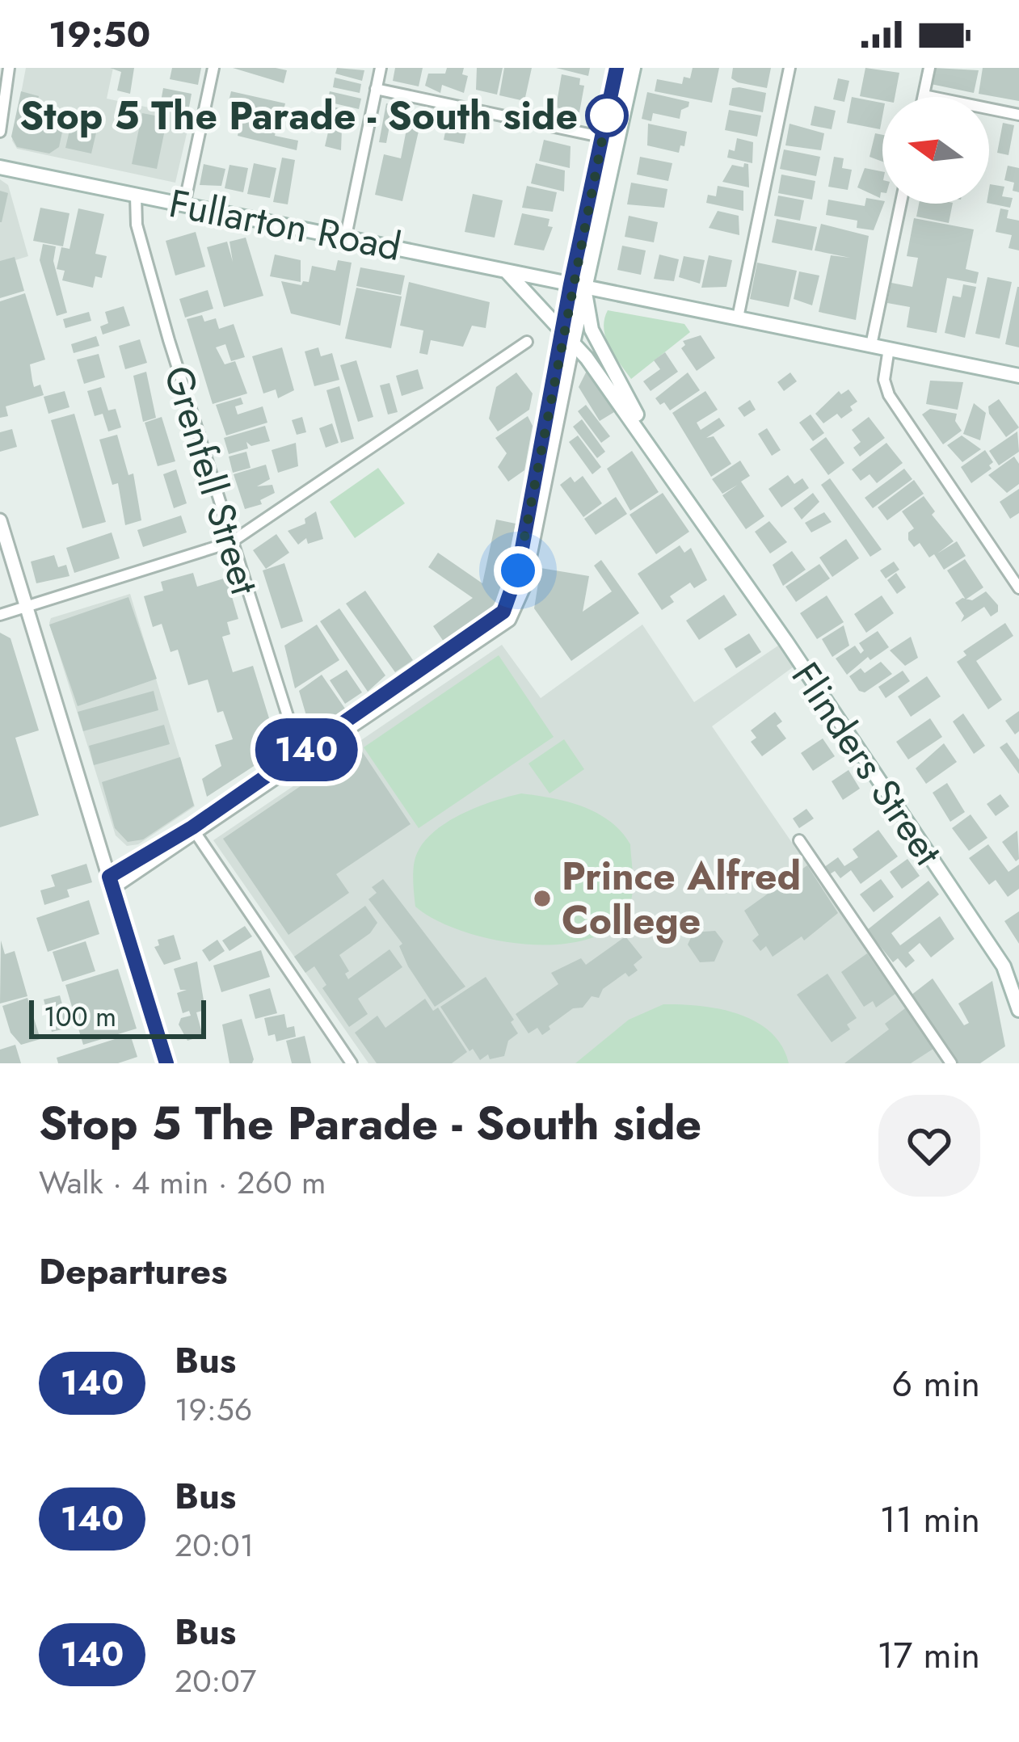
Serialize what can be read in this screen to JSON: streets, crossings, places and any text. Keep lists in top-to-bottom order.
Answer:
{
  "streets": {
    "main road": ["Fullarton Road", "Flinders Street"],
    "street": ["Grenfell Street"]
  },
  "crossings": [
    ["Fullarton Road", "Grenfell Street"],
    ["Fullarton Road", "Flinders Street"]
  ],
  "places": ["Stop 5 The Parade - South side", "Prince Alfred College"],
  "lines": ["bus line 140"],
  "scale_bar": "100 m",
  "north": "left",
  "page": {
    "status": "19:50",
    "on_map": "140",
    "scale": "100 m",
    "heading": [
      ["Stop 5 The Parade - South side", "Walk · 4 min · 260 m"],
      "Departures"
    ],
    "list": [
      {
        "mark": "140",
        "name": "Bus",
        "note": "19:56",
        "value": "6 min"
      },
      {
        "mark": "140",
        "name": "Bus",
        "note": "20:01",
        "value": "11 min"
      },
      {
        "mark": "140",
        "name": "Bus",
        "note": "20:07",
        "value": "17 min"
      }
    ]
  }
}
